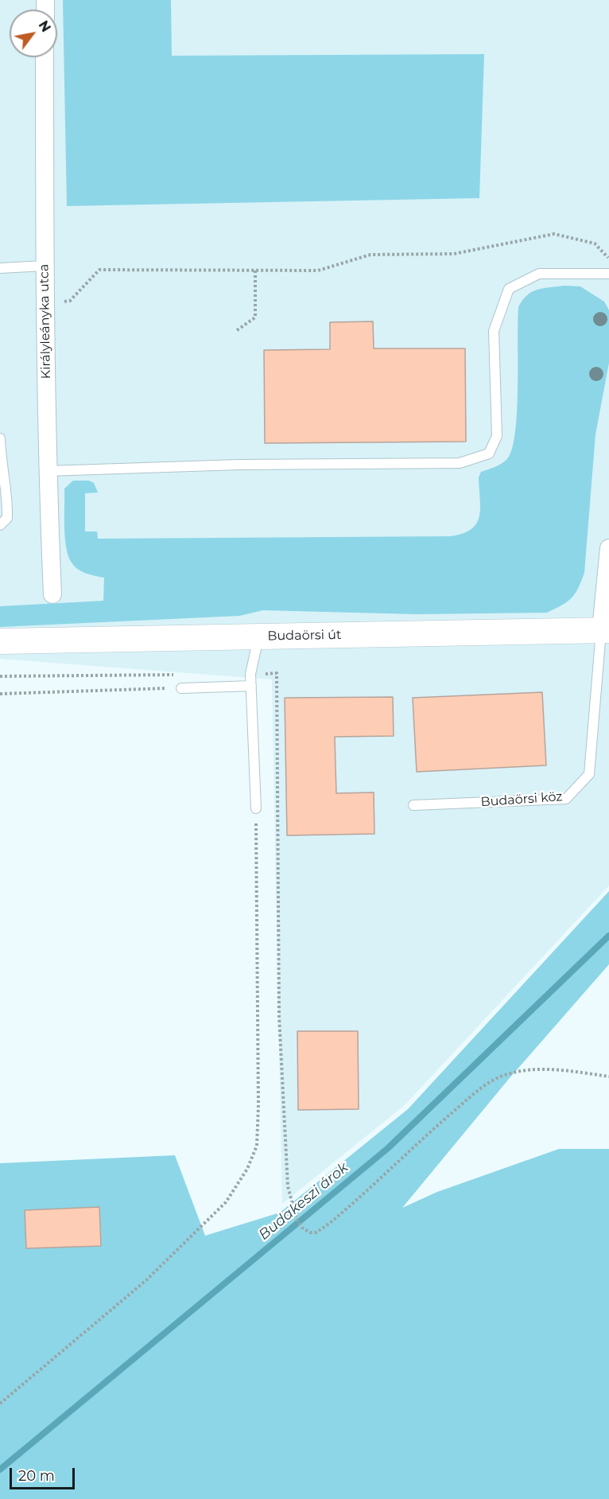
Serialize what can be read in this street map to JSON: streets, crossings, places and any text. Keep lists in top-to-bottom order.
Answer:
{
  "streets": {
    "main road": ["Budaörsi út"],
    "street": ["Királyleányka utca"],
    "lane": ["Budaörsi köz"]
  },
  "crossings": [
    ["Budaörsi út", "Budaörsi köz"]
  ],
  "water": ["Budakeszi árok"],
  "scale_bar": "20 m",
  "north": "top right"
}
